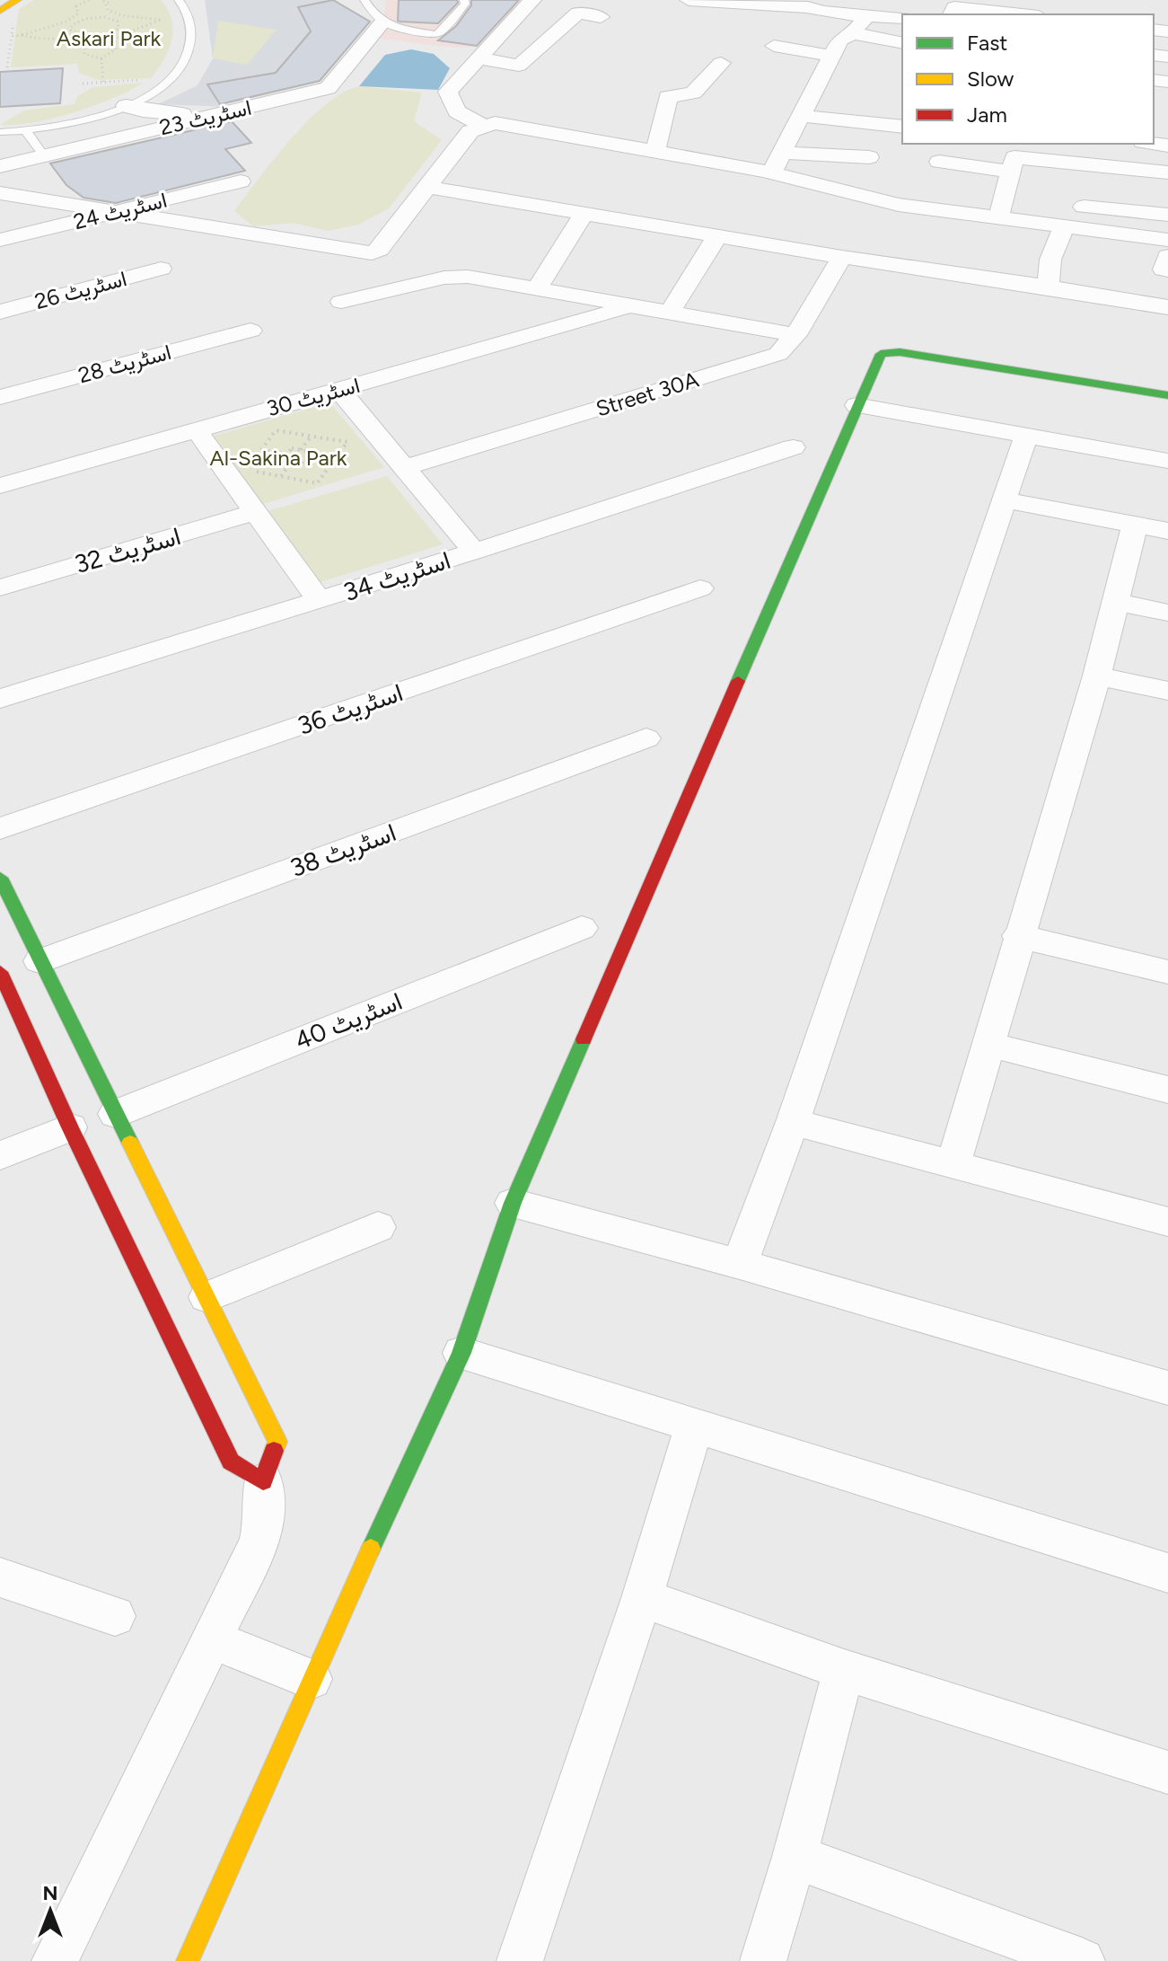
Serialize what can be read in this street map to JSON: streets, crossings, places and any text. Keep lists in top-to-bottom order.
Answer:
{
  "streets": {
    "street": [
      "اسٹریٹ 23",
      "اسٹریٹ 24",
      "اسٹریٹ 26",
      "اسٹریٹ 28",
      "Street 30A",
      "اسٹریٹ 30",
      "اسٹریٹ 32",
      "اسٹریٹ 34",
      "اسٹریٹ 36",
      "اسٹریٹ 38",
      "اسٹریٹ 40"
    ]
  },
  "parks": ["Askari Park", "Al-Sakina Park"],
  "legend": ["Fast", "Slow", "Jam"],
  "north": "top"
}
